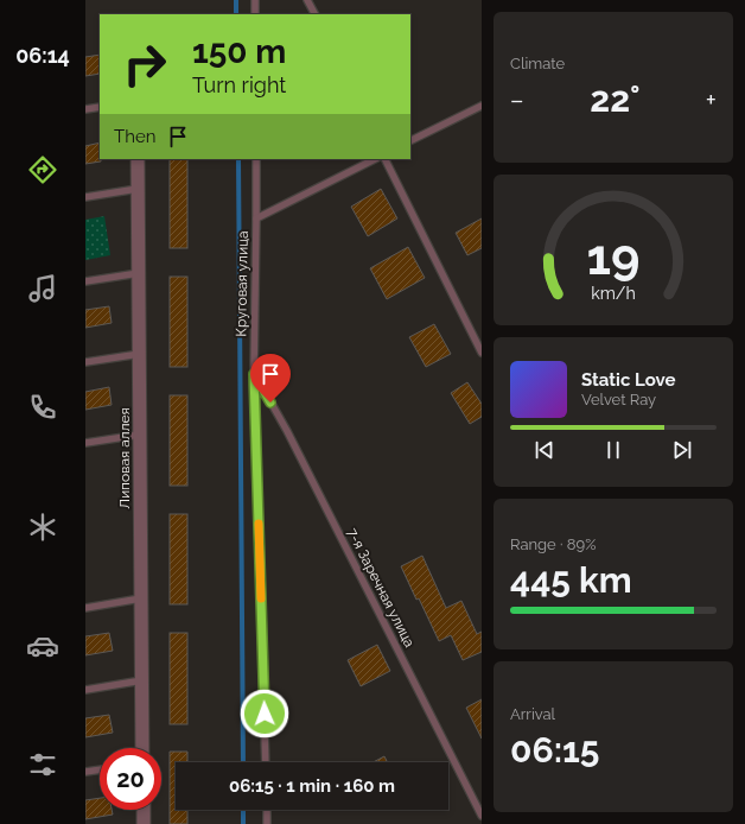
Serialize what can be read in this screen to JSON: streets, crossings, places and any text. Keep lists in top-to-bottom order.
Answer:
{
  "streets": {
    "street": ["Липовая аллея"],
    "lane": ["Круговая улица", "7-я Заречная улица"]
  },
  "crossings": [
    ["Круговая улица", "7-я Заречная улица"]
  ],
  "page": {
    "tabs": "06:14",
    "tile": [
      "Climate",
      ["Range · 89%", "445 km"],
      ["Arrival", "06:15"]
    ],
    "turn": ["150 m", "Turn right"],
    "heat": ["−", "22°", "+"],
    "then": "Then",
    "song": ["Static Love", "Velvet Ray"],
    "limit": "20",
    "trip": "06:15 · 1 min · 160 m",
    "gauge": ["19", "km/h"]
  }
}
